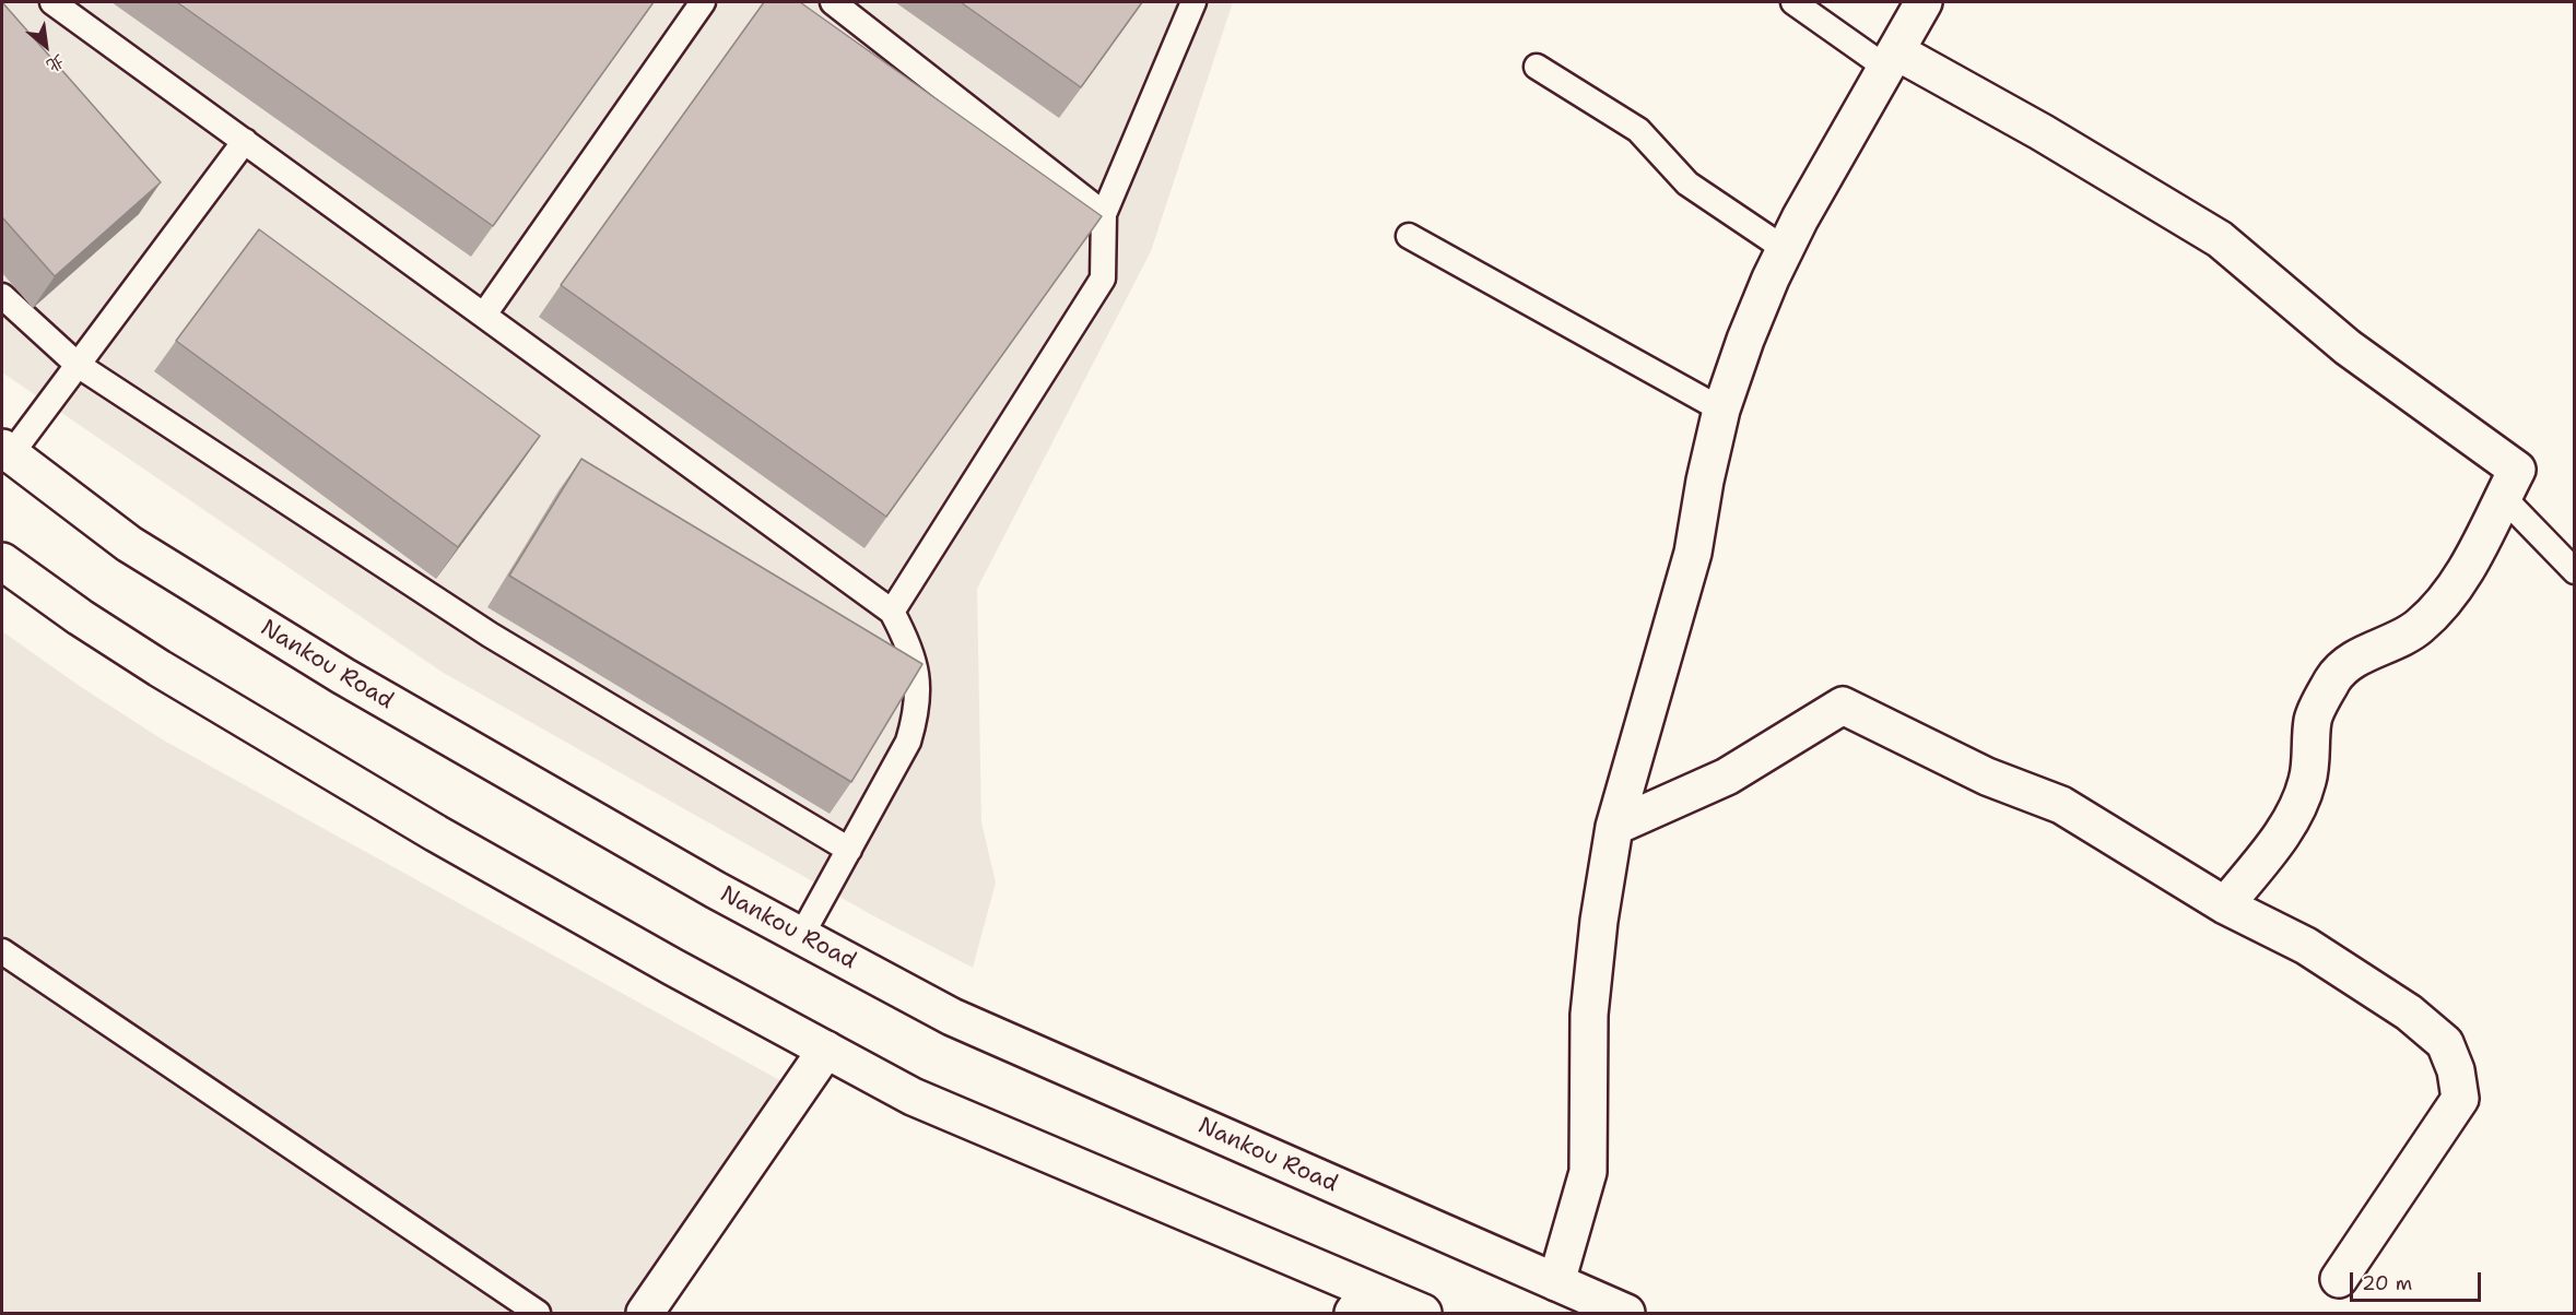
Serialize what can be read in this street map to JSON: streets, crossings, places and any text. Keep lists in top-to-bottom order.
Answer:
{
  "streets": {
    "street": ["Nankou Road"]
  },
  "scale_bar": "20 m",
  "north": "bottom right"
}
